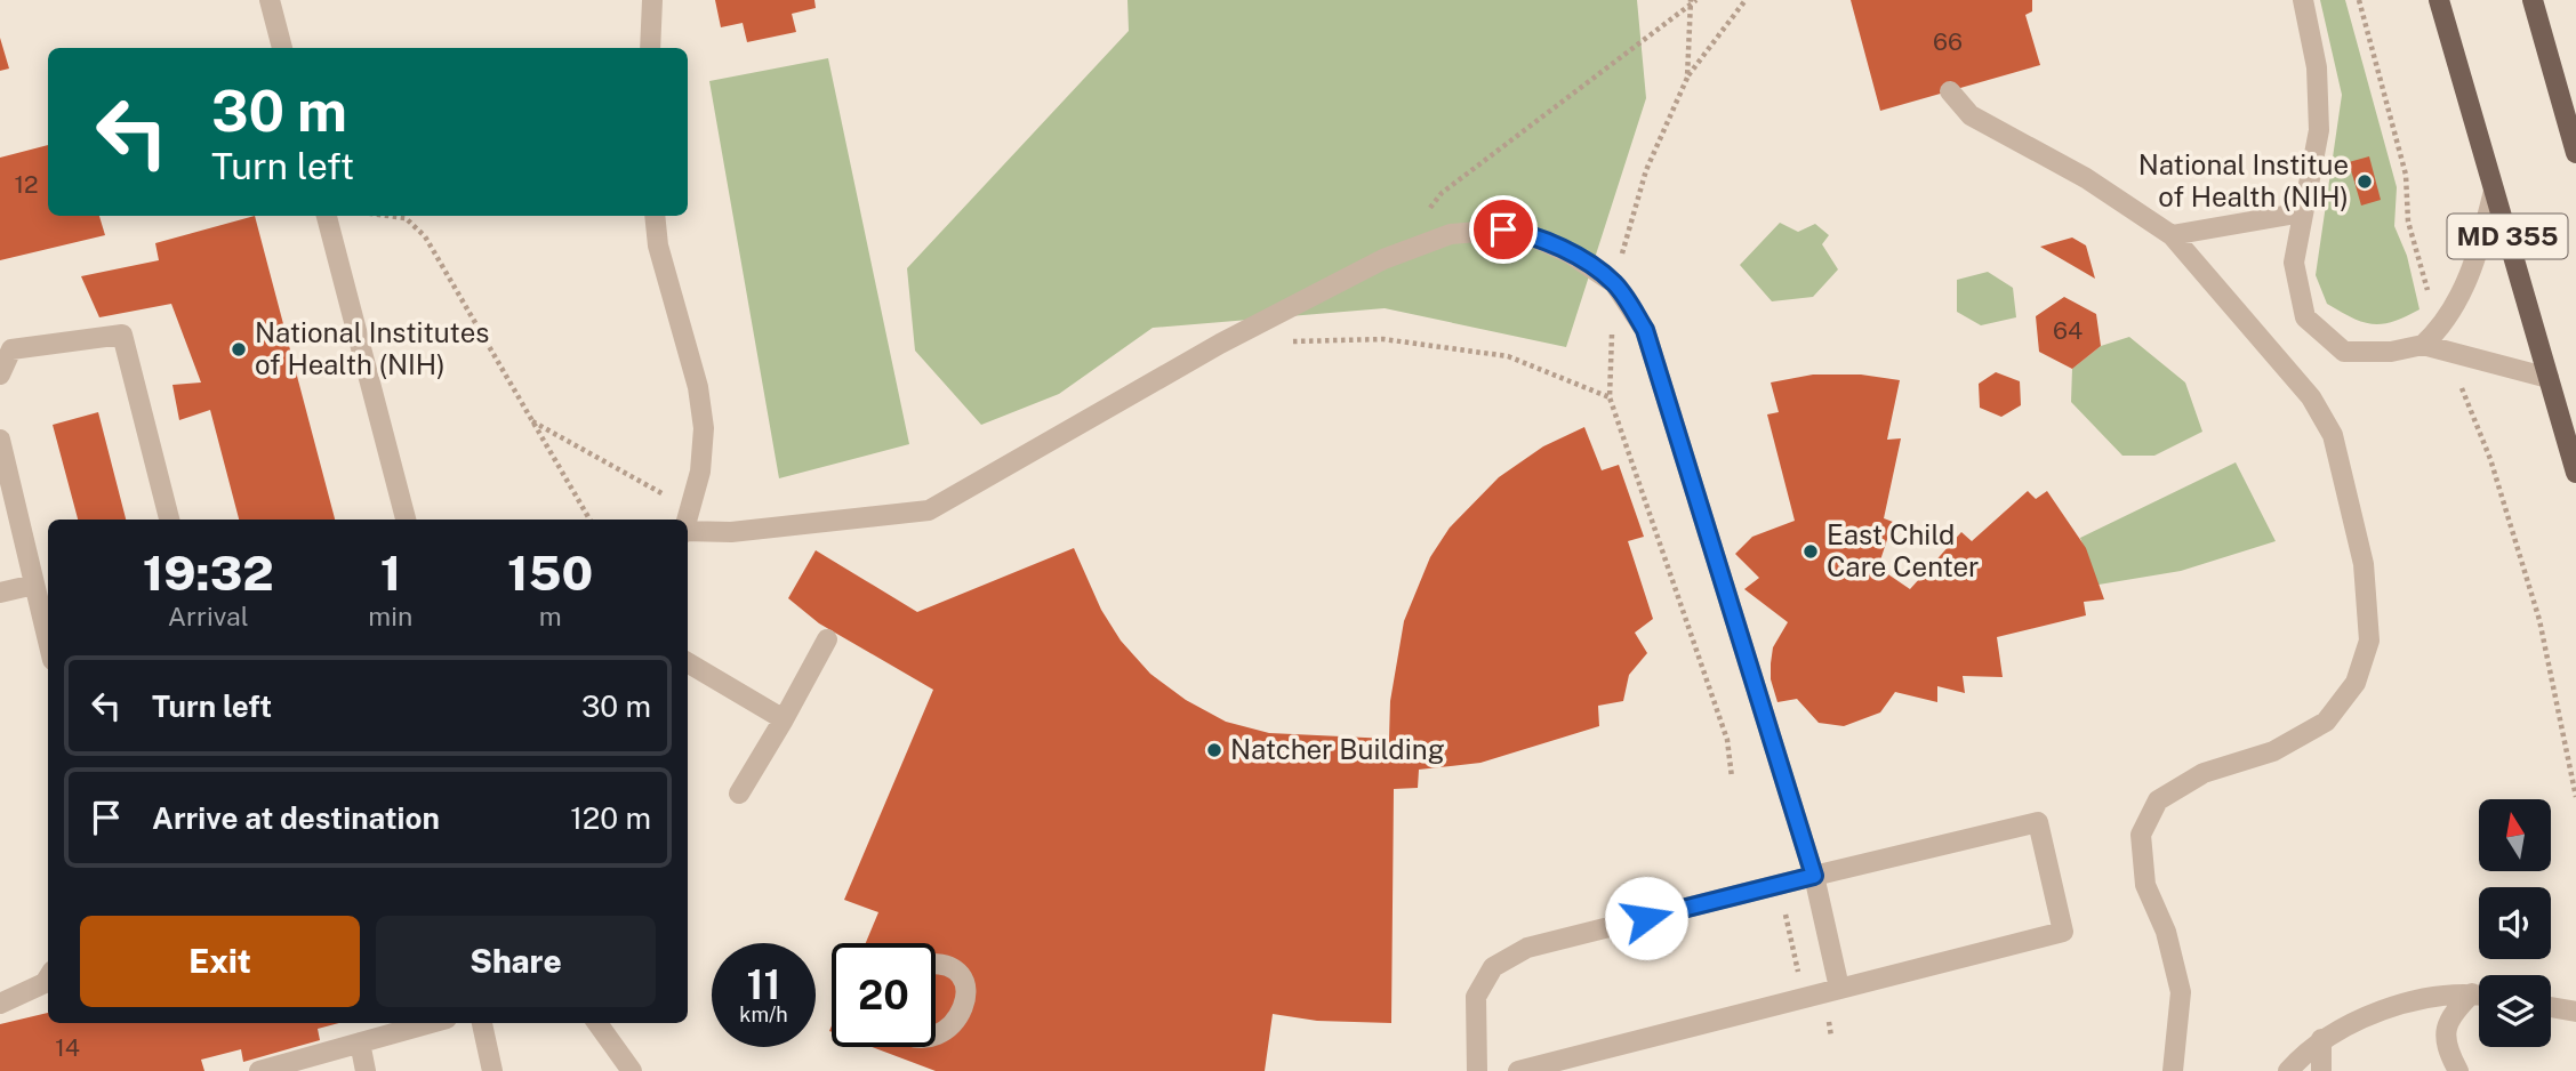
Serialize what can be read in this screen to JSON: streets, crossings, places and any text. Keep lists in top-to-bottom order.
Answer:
{
  "streets": {
    "main road": ["MD 355"]
  },
  "places": [
    "National Institue of Health (NIH)",
    "National Institutes of Health (NIH)",
    "East Child Care Center",
    "Natcher Building"
  ],
  "house_numbers": [
    "66",
    "12",
    "64",
    "14"
  ],
  "north": "top",
  "page": {
    "turn": ["30 m", "Turn left"],
    "eta": [
      "19:32",
      "Arrival",
      "1",
      "min",
      "150",
      "m"
    ],
    "list": [
      {
        "name": "Turn left",
        "value": "30 m"
      },
      {
        "name": "Arrive at destination",
        "value": "120 m"
      }
    ],
    "buttons": ["Exit", "Share"],
    "speed": "11 km/h",
    "limit": "20"
  }
}
